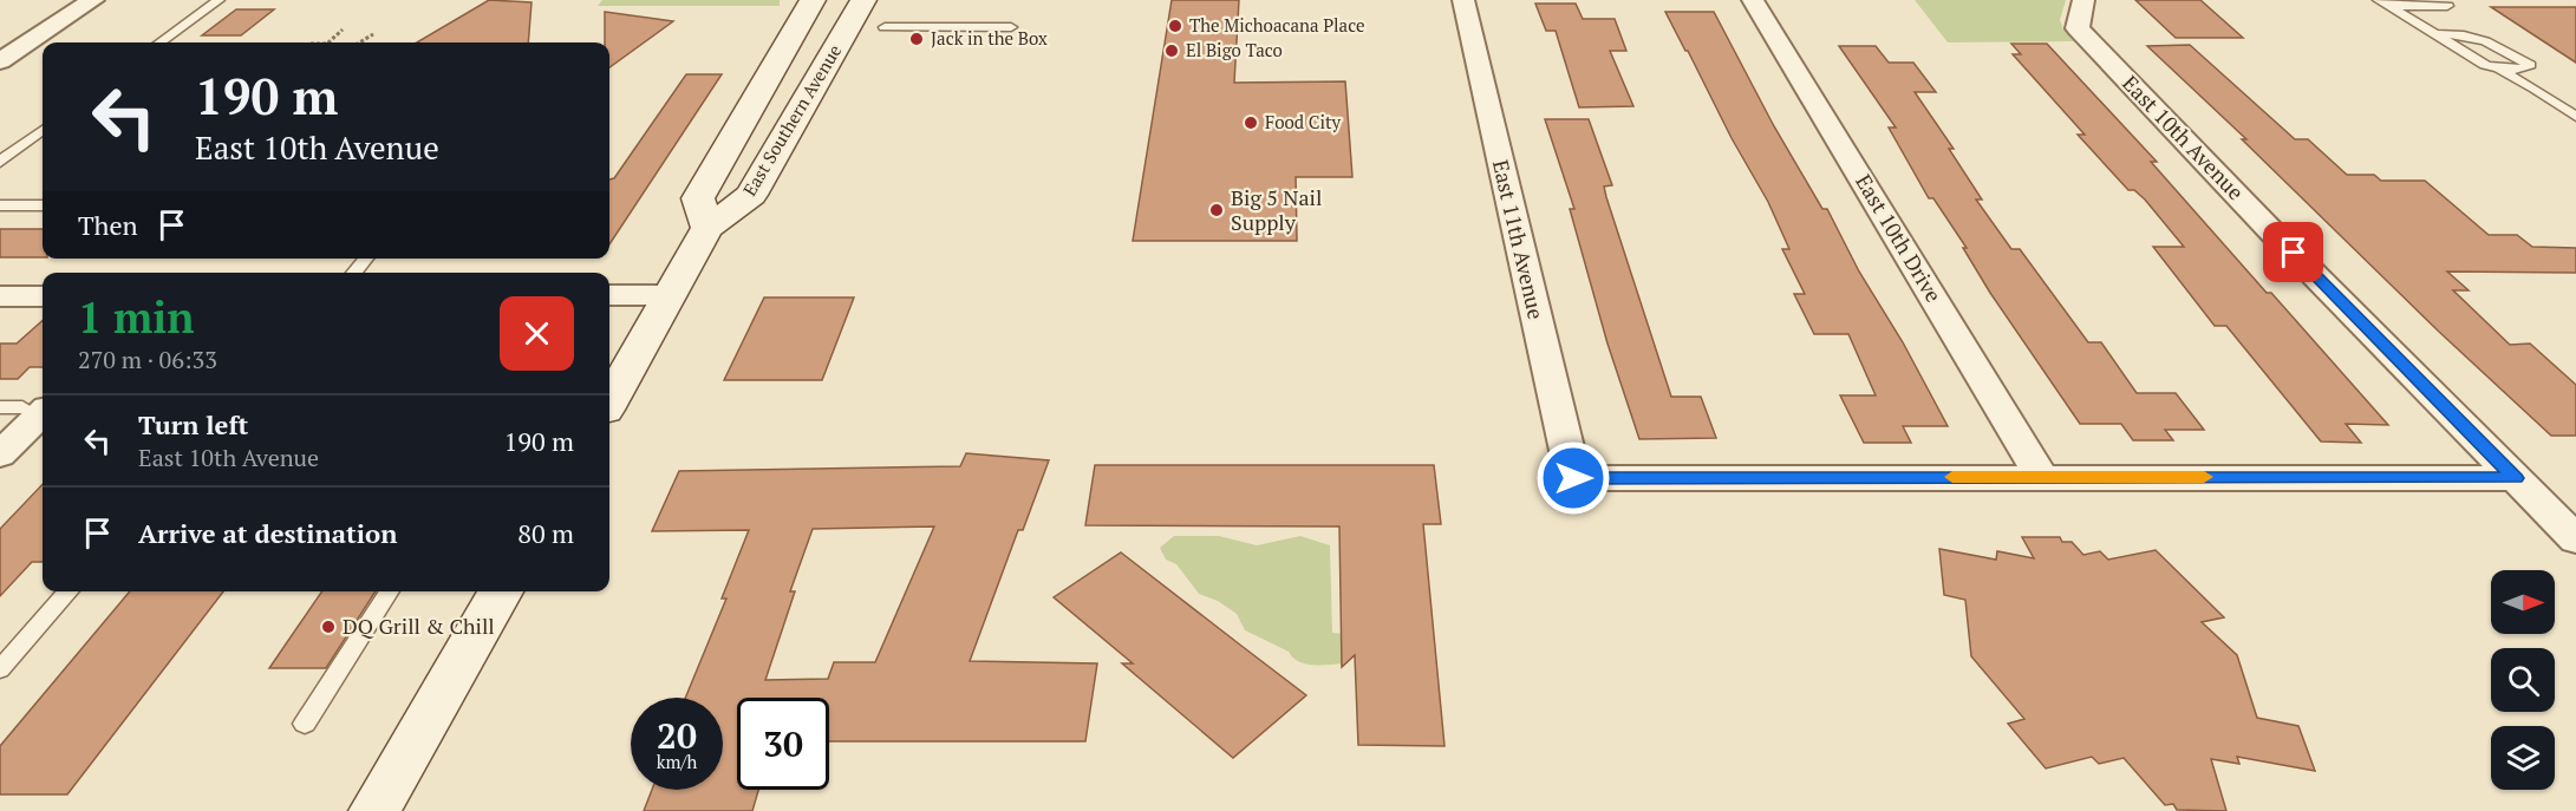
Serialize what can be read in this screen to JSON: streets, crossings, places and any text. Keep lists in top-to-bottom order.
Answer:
{
  "streets": {
    "main road": ["East Southern Avenue"],
    "street": ["East 10th Avenue", "East 10th Drive", "East 11th Avenue"]
  },
  "crossings": [
    ["East 10th Drive", "East 11th Avenue"]
  ],
  "places": [
    "The Michoacana Place",
    "Jack in the Box",
    "El Bigo Taco",
    "Food City",
    "Big 5 Nail Supply",
    "DQ Grill & Chill"
  ],
  "north": "right",
  "page": {
    "turn": ["190 m", "East 10th Avenue"],
    "then": "Then",
    "heading": ["1 min", "270 m · 06:33"],
    "list": [
      {
        "name": "Turn left",
        "note": "East 10th Avenue",
        "value": "190 m"
      },
      {
        "name": "Arrive at destination",
        "value": "80 m"
      }
    ],
    "speed": "20 km/h",
    "limit": "30"
  }
}
